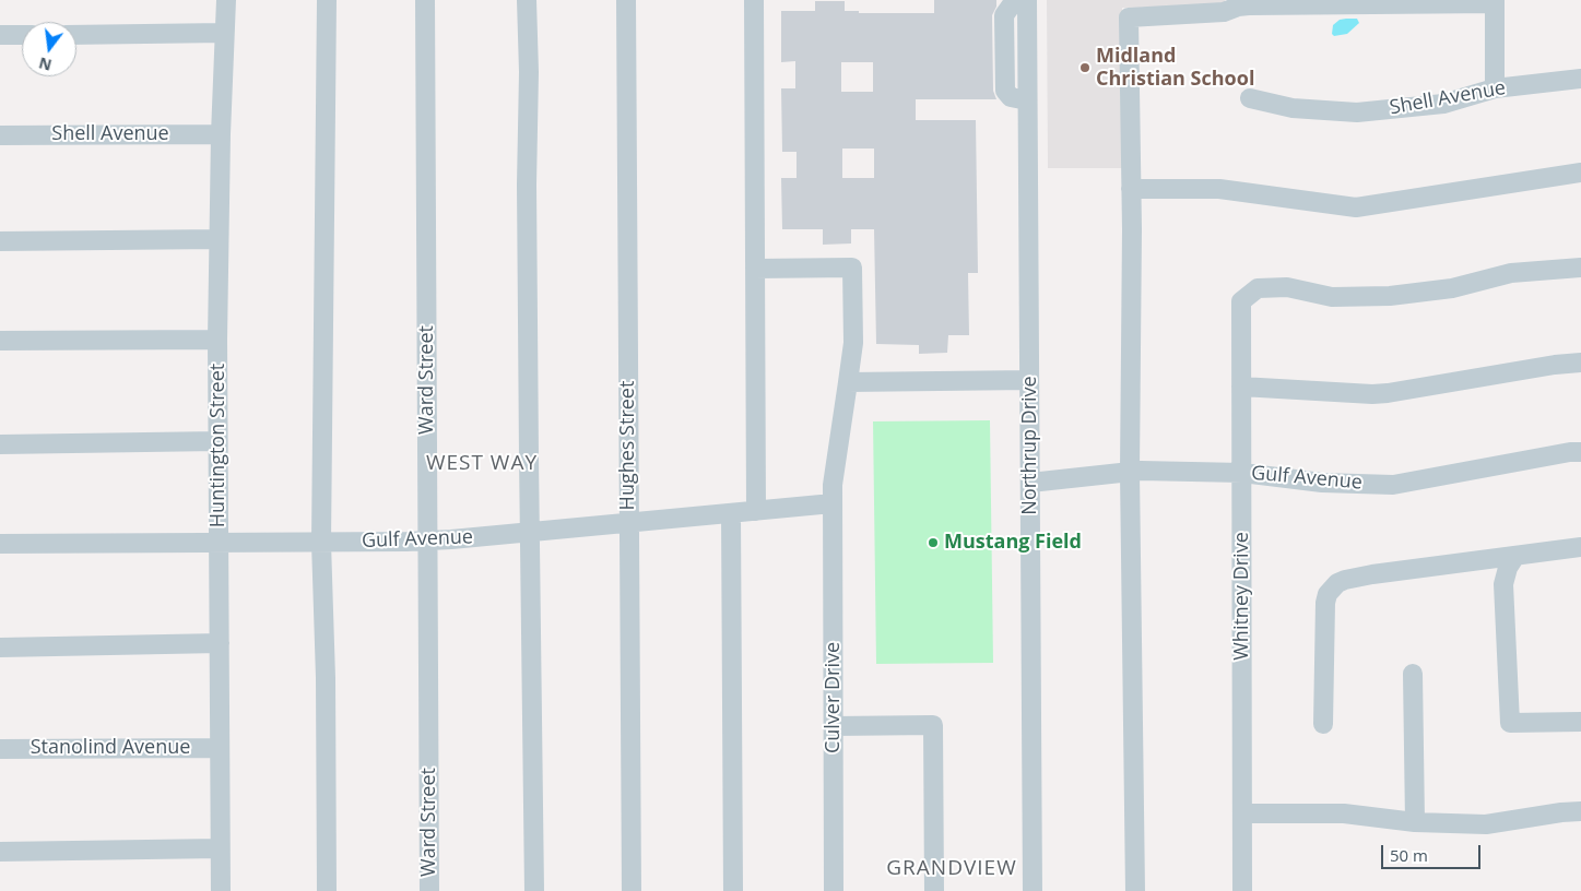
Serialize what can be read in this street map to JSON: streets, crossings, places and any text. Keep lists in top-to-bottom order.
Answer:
{
  "streets": {
    "street": [
      "Shell Avenue",
      "Ward Street",
      "Huntington Street",
      "Hughes Street",
      "Northrup Drive",
      "Gulf Avenue",
      "Whitney Drive",
      "Culver Drive",
      "Stanolind Avenue"
    ]
  },
  "crossings": [
    ["Shell Avenue", "Huntington Street"],
    ["Ward Street", "Gulf Avenue"],
    ["Huntington Street", "Gulf Avenue"],
    ["Huntington Street", "Stanolind Avenue"],
    ["Hughes Street", "Gulf Avenue"],
    ["Northrup Drive", "Gulf Avenue"],
    ["Gulf Avenue", "Whitney Drive"],
    ["Gulf Avenue", "Culver Drive"]
  ],
  "districts": ["WEST WAY", "GRANDVIEW"],
  "places": ["Midland Christian School", "Mustang Field"],
  "scale_bar": "50 m",
  "north": "bottom"
}
